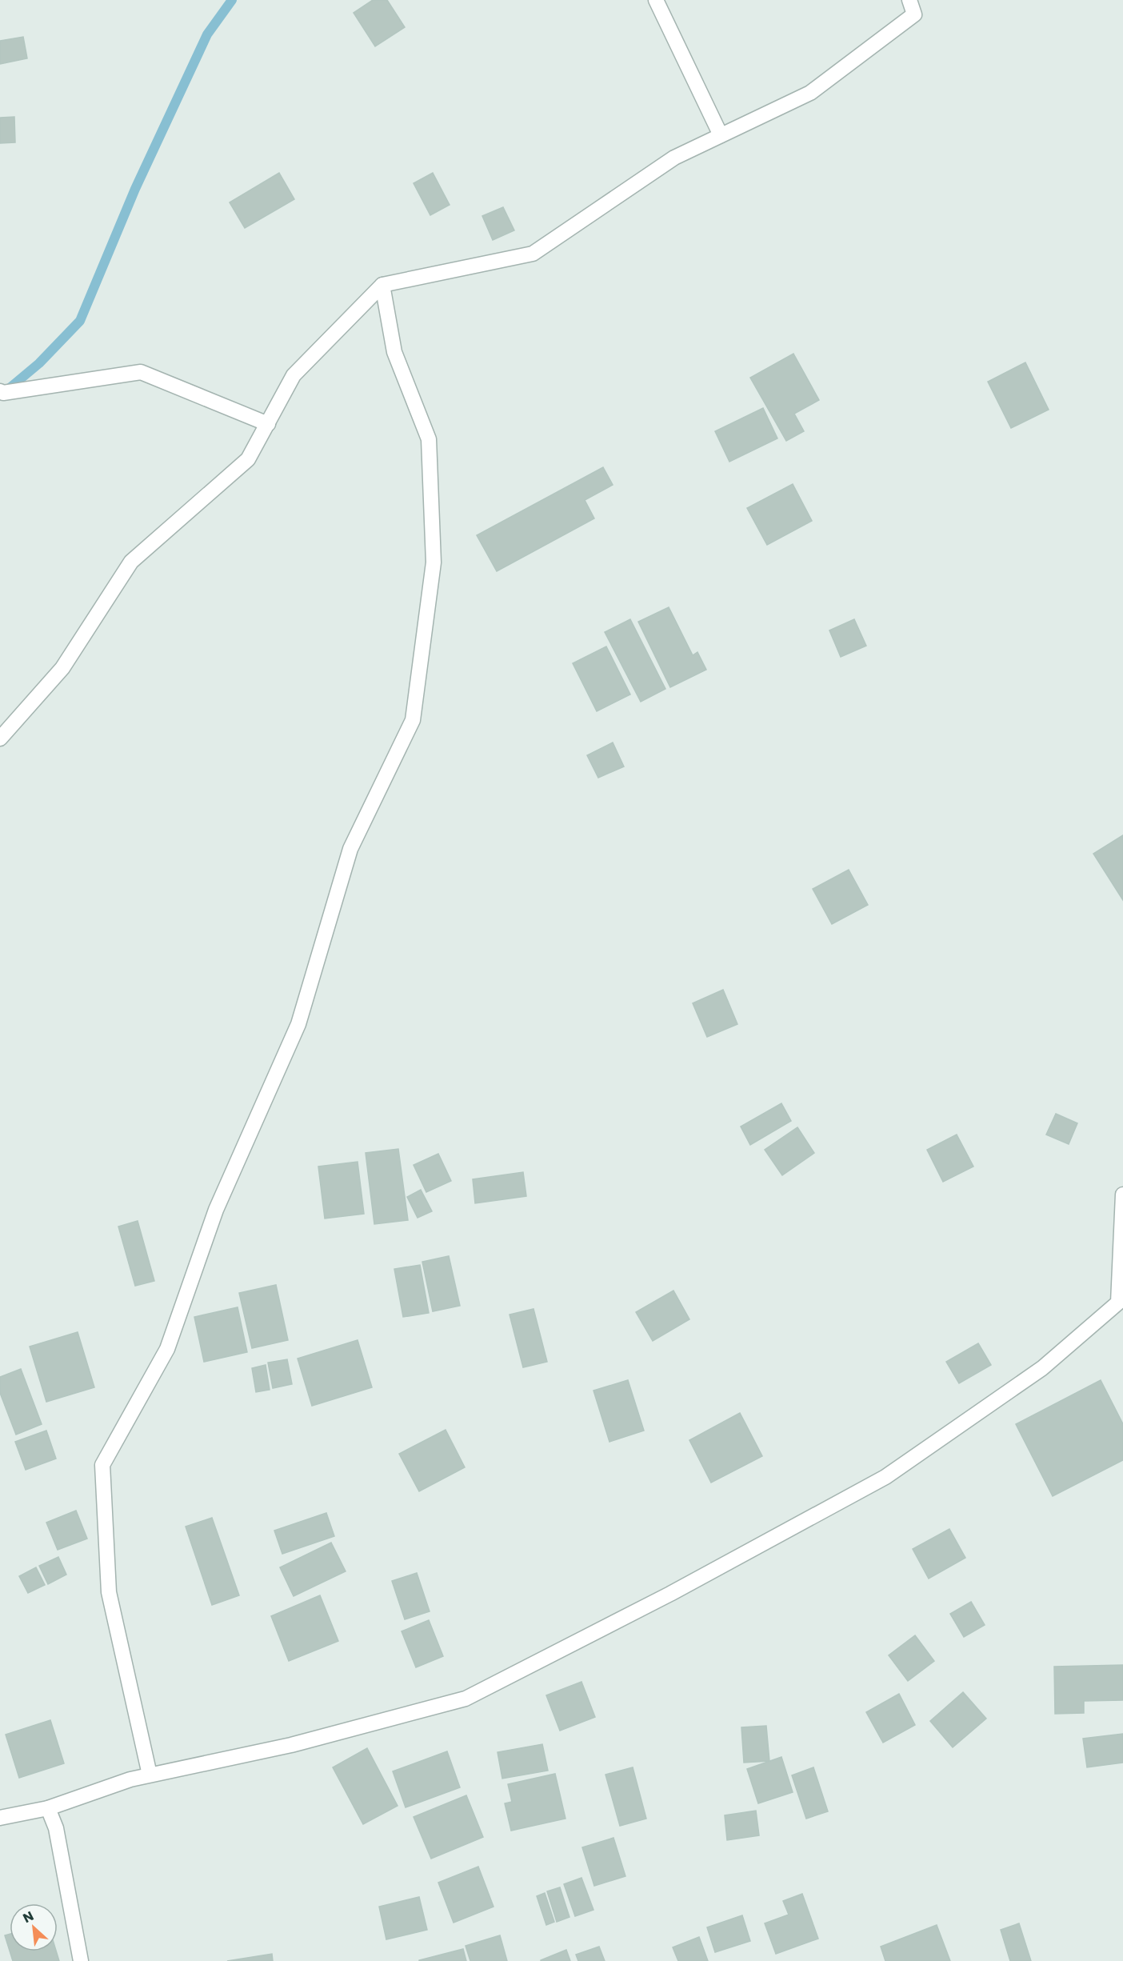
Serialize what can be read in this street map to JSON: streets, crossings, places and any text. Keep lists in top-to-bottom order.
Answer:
{
  "north": "top left"
}
